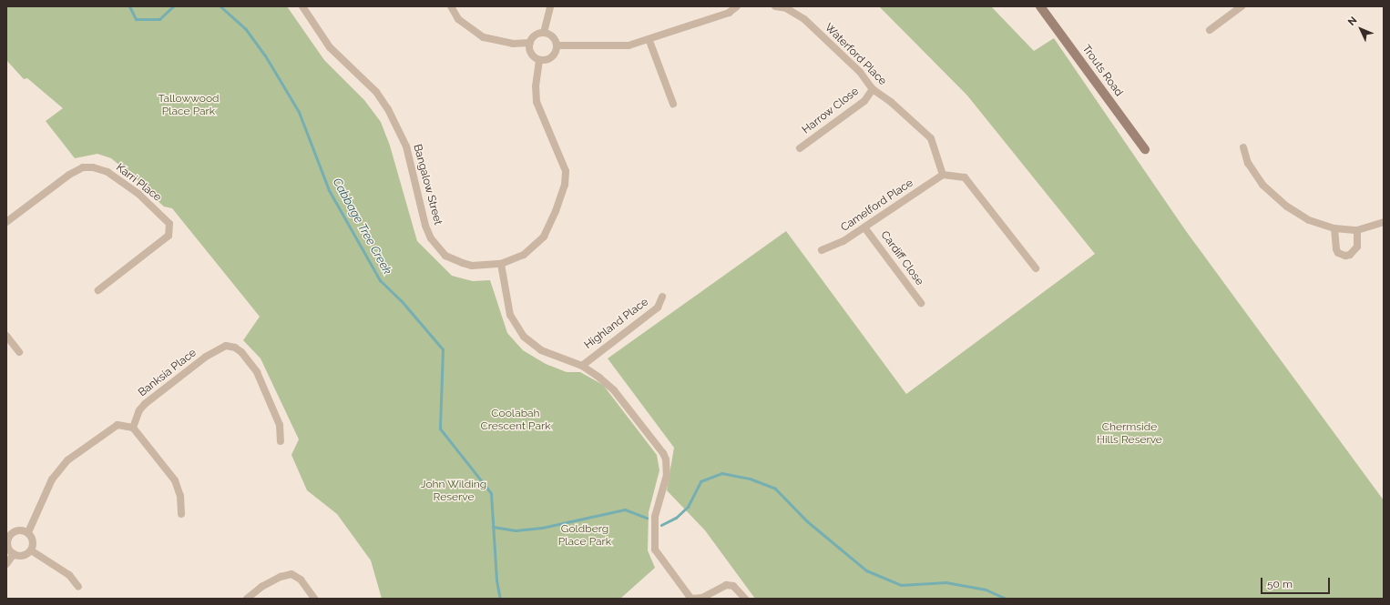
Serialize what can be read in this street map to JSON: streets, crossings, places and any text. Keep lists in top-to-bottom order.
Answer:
{
  "streets": {
    "street": [
      "Waterford Place",
      "Trouts Road",
      "Harrow Close",
      "Karri Place",
      "Bangalow Street",
      "Camelford Place",
      "Cardiff Close",
      "Highland Place",
      "Banksia Place"
    ]
  },
  "crossings": [
    ["Waterford Place", "Harrow Close"],
    ["Waterford Place", "Camelford Place"],
    ["Camelford Place", "Cardiff Close"]
  ],
  "water": ["Cabbage Tree Creek"],
  "parks": [
    "Tallowwood Place Park",
    "Coolabah Crescent Park",
    "Chermside Hills Reserve",
    "John Wilding Reserve",
    "Goldberg Place Park"
  ],
  "scale_bar": "50 m",
  "north": "top left"
}
